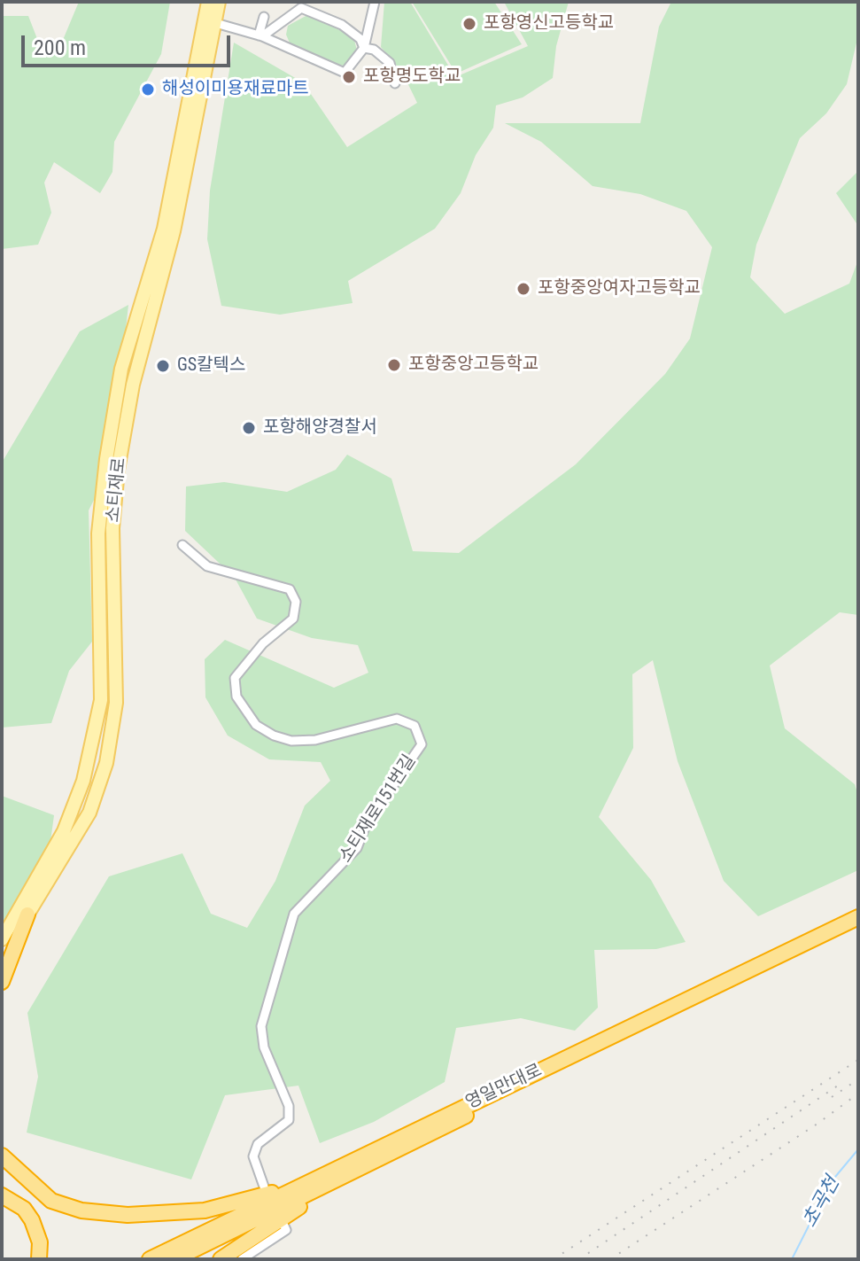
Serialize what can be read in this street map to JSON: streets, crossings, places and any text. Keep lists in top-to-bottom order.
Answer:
{
  "streets": {
    "highway": ["영일만대로"],
    "main road": ["소티재로"],
    "street": ["소티재로151번길"]
  },
  "water": ["초곡천"],
  "places": [
    "포항영신고등학교",
    "포항명도학교",
    "해성이미용재료마트",
    "포항중앙여자고등학교",
    "포항중앙고등학교",
    "GS칼텍스",
    "포항해양경찰서"
  ],
  "scale_bar": "200 m"
}
